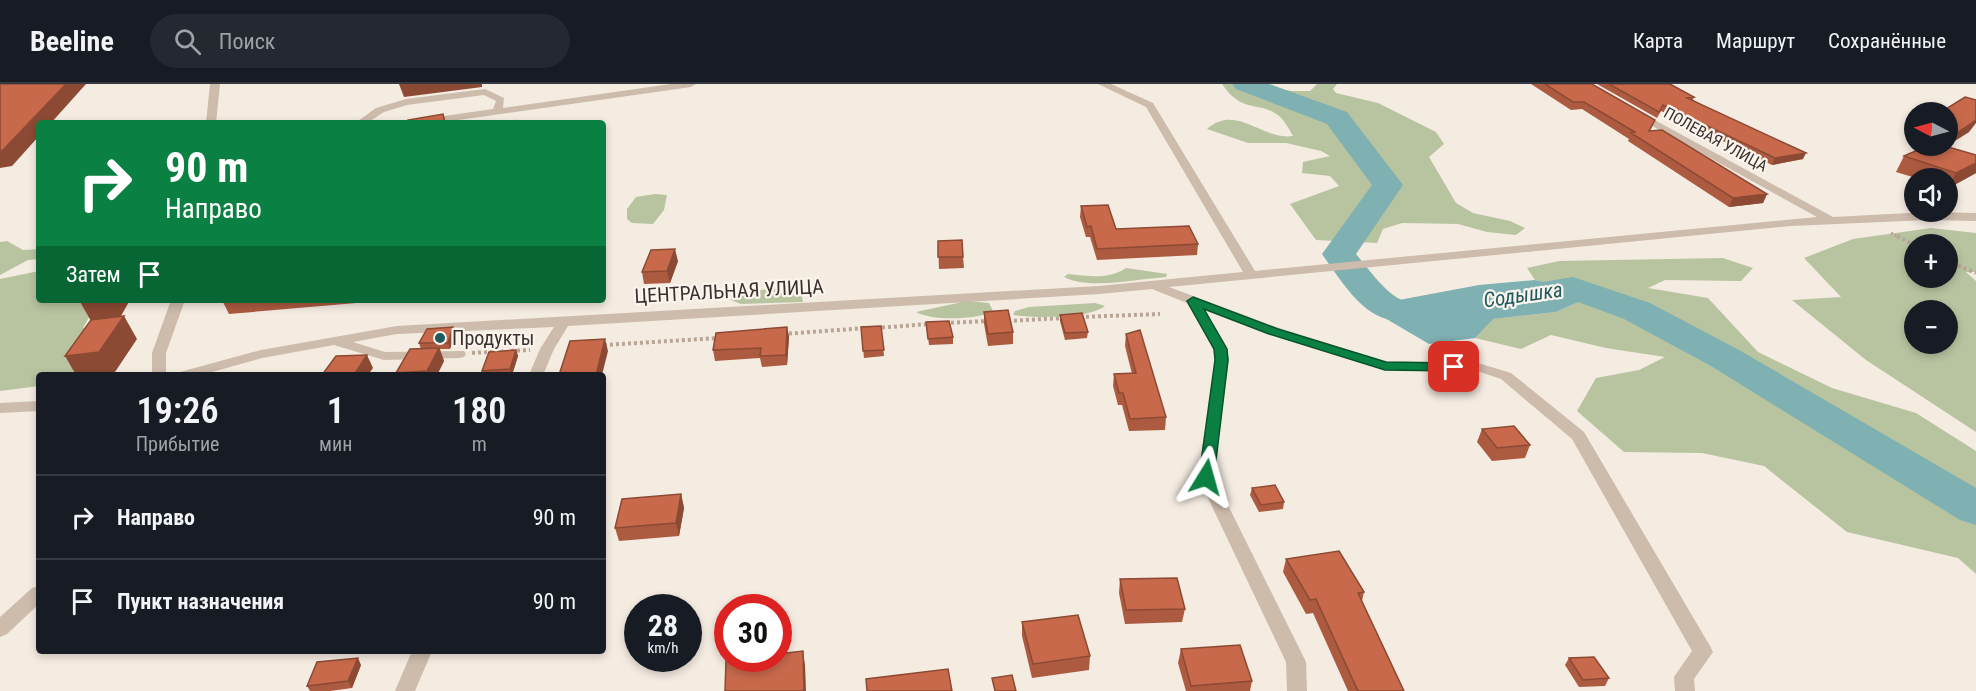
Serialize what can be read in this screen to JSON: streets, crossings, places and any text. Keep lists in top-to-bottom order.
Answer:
{
  "streets": {
    "street": ["ПОЛЕВАЯ УЛИЦА", "ЦЕНТРАЛЬНАЯ УЛИЦА"]
  },
  "crossings": [
    ["ПОЛЕВАЯ УЛИЦА", "ЦЕНТРАЛЬНАЯ УЛИЦА"]
  ],
  "water": ["Содышка"],
  "places": ["Продукты"],
  "north": "left",
  "page": {
    "header": "Beeline",
    "search": "Поиск",
    "nav": ["Карта", "Маршрут", "Сохранённые"],
    "map_buttons": ["+", "−"],
    "turn": ["90 m", "Направо"],
    "then": "Затем",
    "eta": [
      "19:26",
      "Прибытие",
      "1",
      "мин",
      "180",
      "m"
    ],
    "list": [
      {
        "name": "Направо",
        "value": "90 m"
      },
      {
        "name": "Пункт назначения",
        "value": "90 m"
      }
    ],
    "speed": "28 km/h",
    "limit": "30"
  }
}
